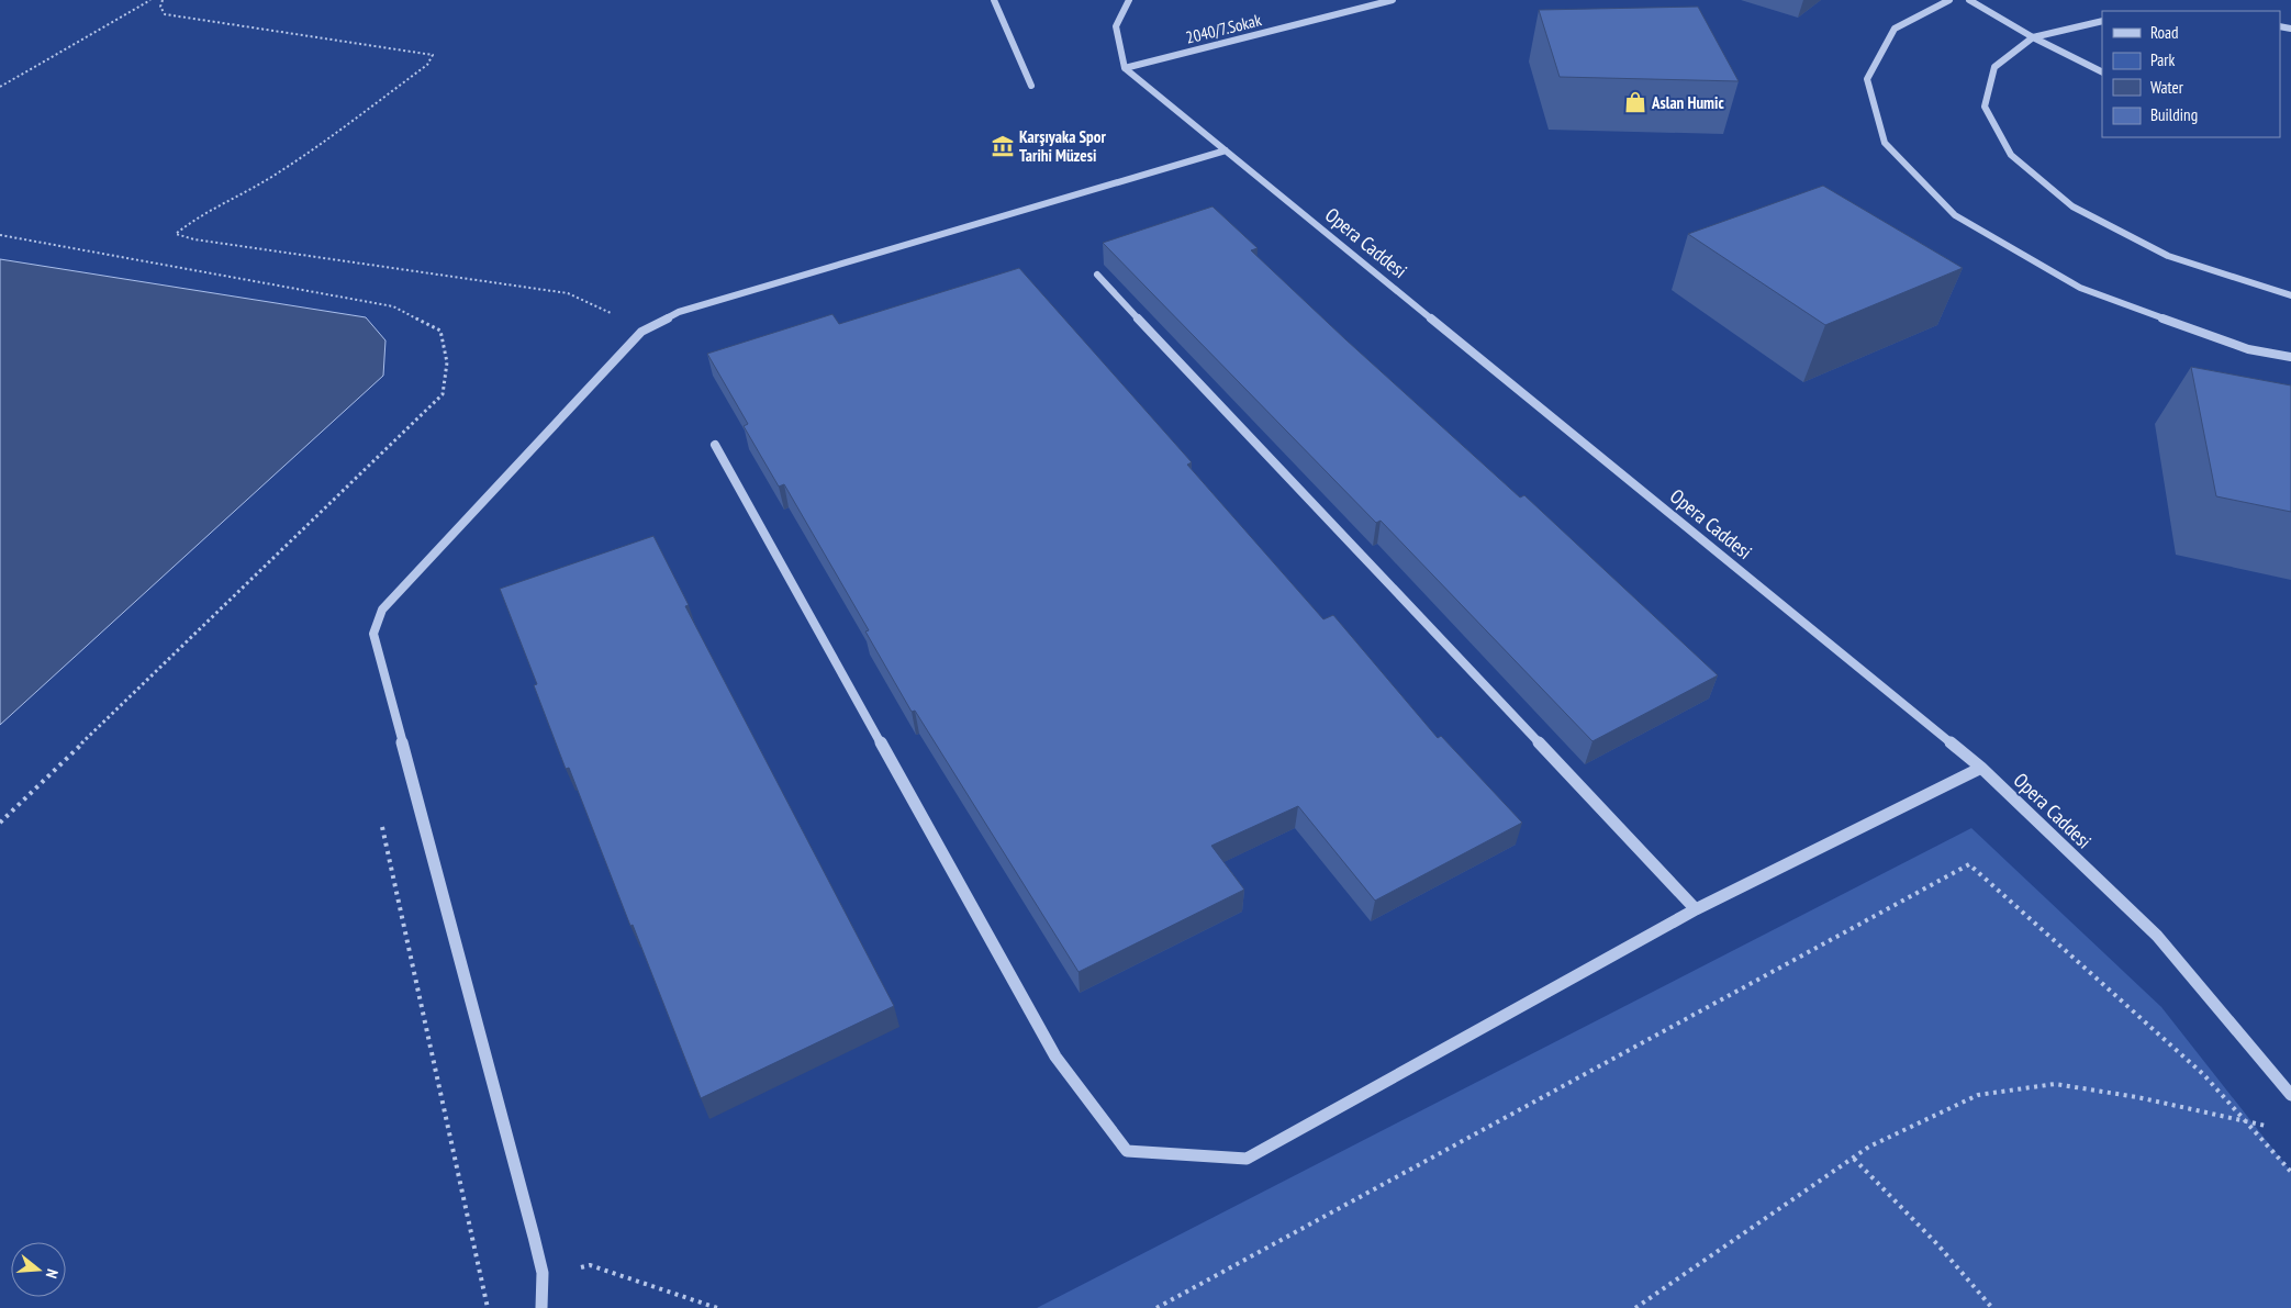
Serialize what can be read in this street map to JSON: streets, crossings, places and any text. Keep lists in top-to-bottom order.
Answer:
{
  "streets": {
    "street": ["2040/7.Sokak", "Opera Caddesi"]
  },
  "crossings": [
    ["2040/7.Sokak", "Opera Caddesi"]
  ],
  "places": {
    "shop": ["Aslan Humic"],
    "museum": ["Karşıyaka Spor Tarihi Müzesi"]
  },
  "legend": [
    "Road",
    "Park",
    "Water",
    "Building"
  ],
  "north": "right"
}
